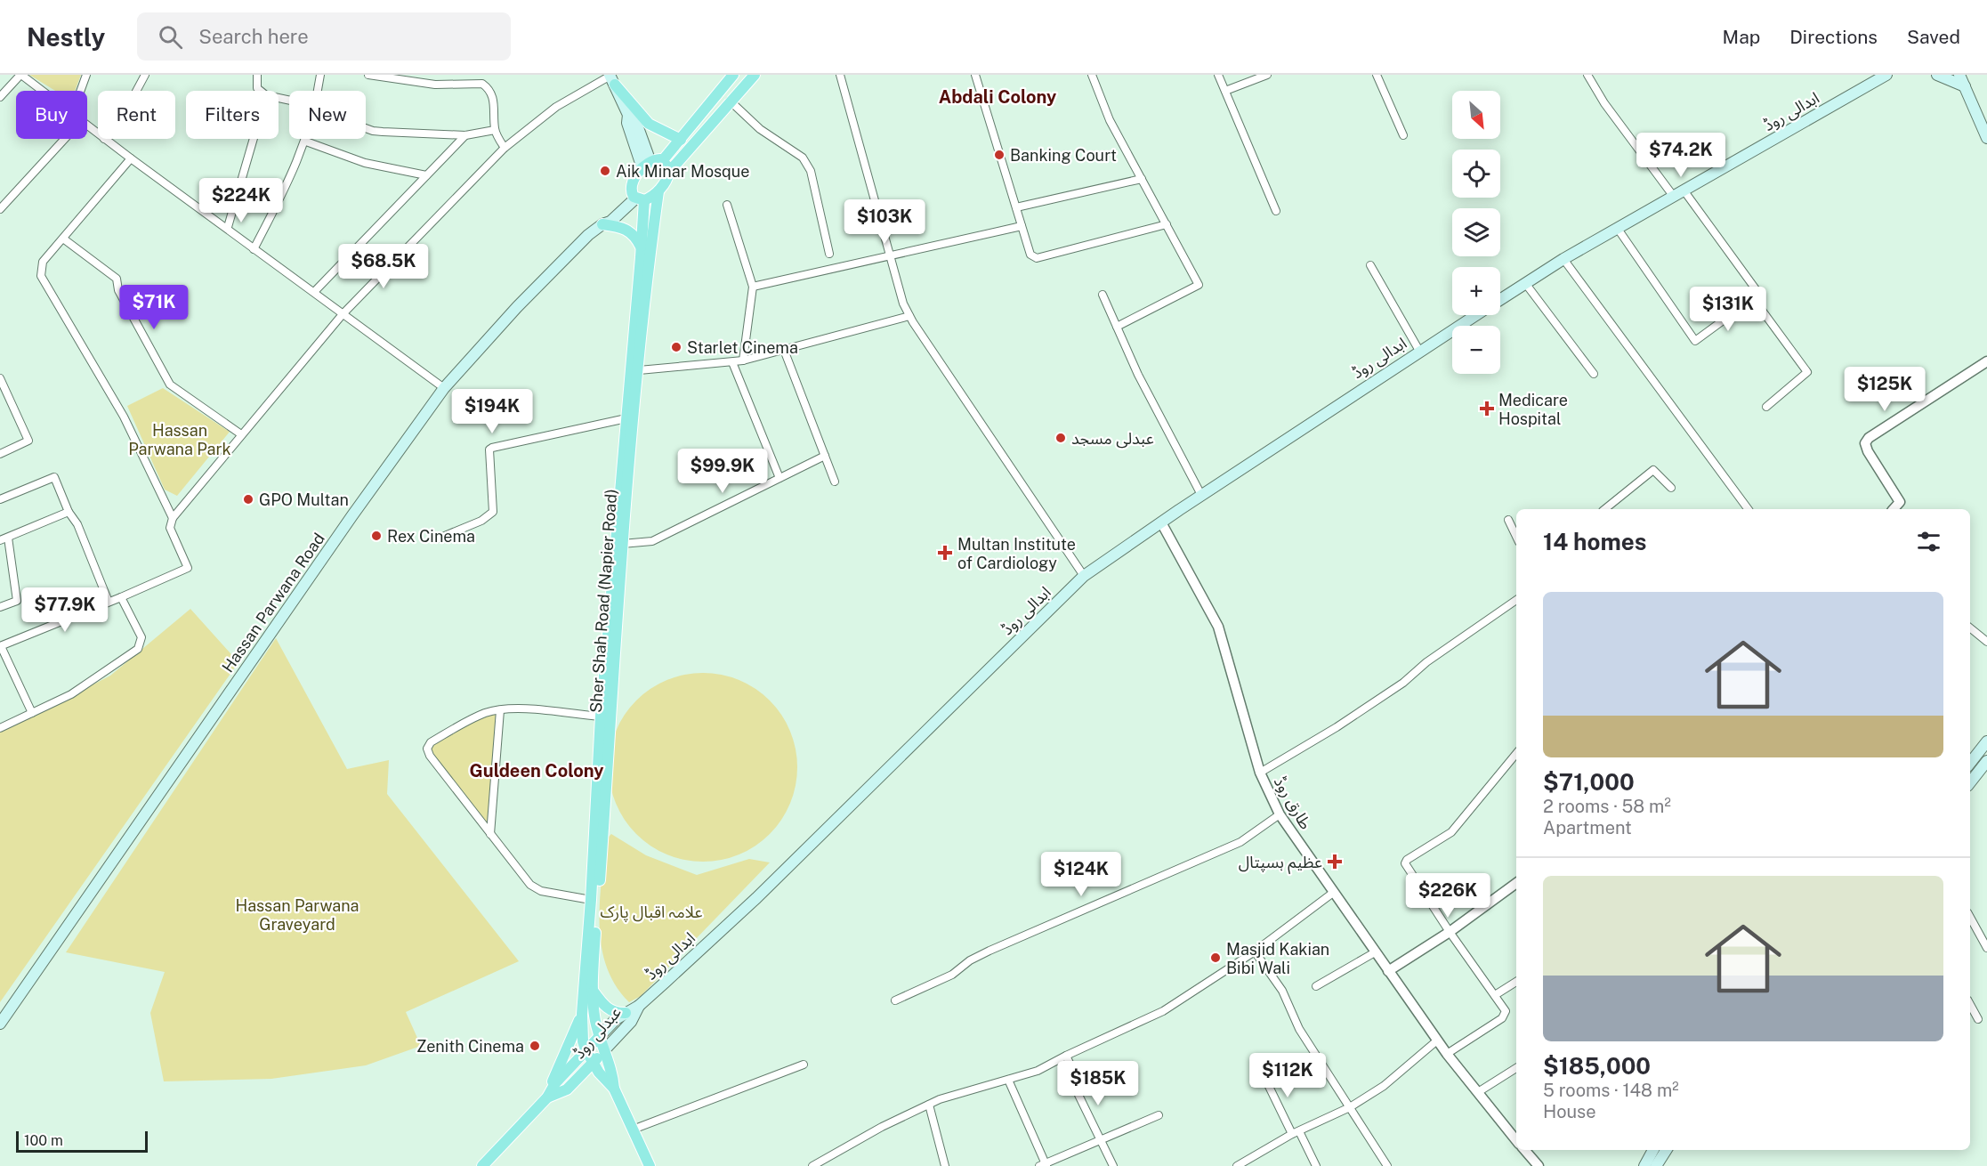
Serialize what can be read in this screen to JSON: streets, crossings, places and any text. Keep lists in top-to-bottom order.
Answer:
{
  "streets": {
    "main road": [
      "ابدالی روڈ",
      "Sher Shah Road (Napier Road)",
      "Hassan Parwana Road",
      "عبدلی روڈ"
    ],
    "street": ["طارق روڈ"]
  },
  "crossings": [
    ["ابدالی روڈ", "طارق روڈ"],
    ["ابدالی روڈ", "عبدلی روڈ"]
  ],
  "districts": ["Abdali Colony", "Guldeen Colony"],
  "parks": ["Hassan Parwana Park", "Hassan Parwana Graveyard", "علامہ اقبال پارک"],
  "places": {
    "other": [
      "Banking Court",
      "Aik Minar Mosque",
      "Starlet Cinema",
      "عبدلی مسجد",
      "GPO Multan",
      "Rex Cinema",
      "Masjid Kakian Bibi Wali",
      "Zenith Cinema"
    ],
    "health": ["Medicare Hospital", "Multan Institute of Cardiology", "عظیم ہسپتال"]
  },
  "scale_bar": "100 m",
  "north": "bottom right",
  "page": {
    "header": "Nestly",
    "search": "Search here",
    "nav": ["Map", "Directions", "Saved"],
    "map_buttons": ["+", "−"],
    "chip": [
      "Buy",
      "Rent",
      "Filters",
      "New"
    ],
    "price": [
      "$74.2K",
      "$224K",
      "$103K",
      "$68.5K",
      "$71K",
      "$131K",
      "$125K",
      "$194K",
      "$99.9K",
      "$77.9K",
      "$124K",
      "$226K",
      "$112K",
      "$185K"
    ],
    "heading": "14 homes",
    "list": [
      {
        "name": "$71,000",
        "note": "2 rooms · 58 m² · Apartment"
      },
      {
        "name": "$185,000",
        "note": "5 rooms · 148 m² · House"
      }
    ],
    "scale": "100 m"
  }
}
